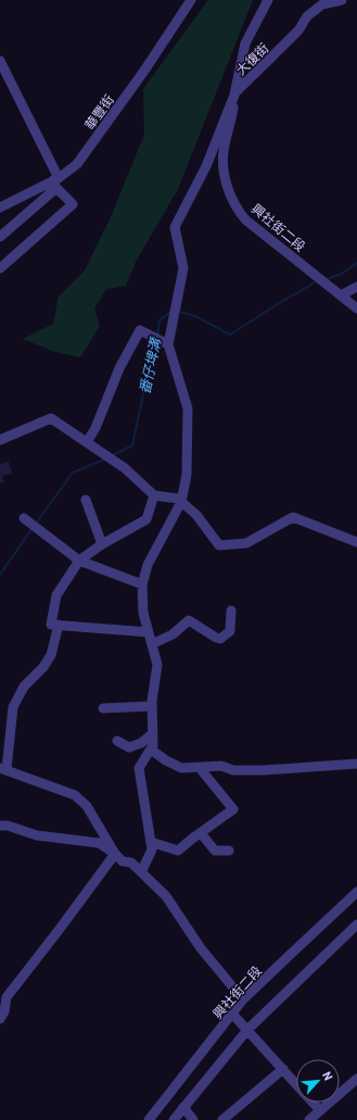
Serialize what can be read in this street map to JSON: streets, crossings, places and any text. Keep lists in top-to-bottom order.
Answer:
{
  "streets": {
    "street": ["大復街", "華豐街", "興社街二段"]
  },
  "crossings": [
    ["大復街", "興社街二段"]
  ],
  "water": ["番仔埤溝"],
  "north": "top right"
}
